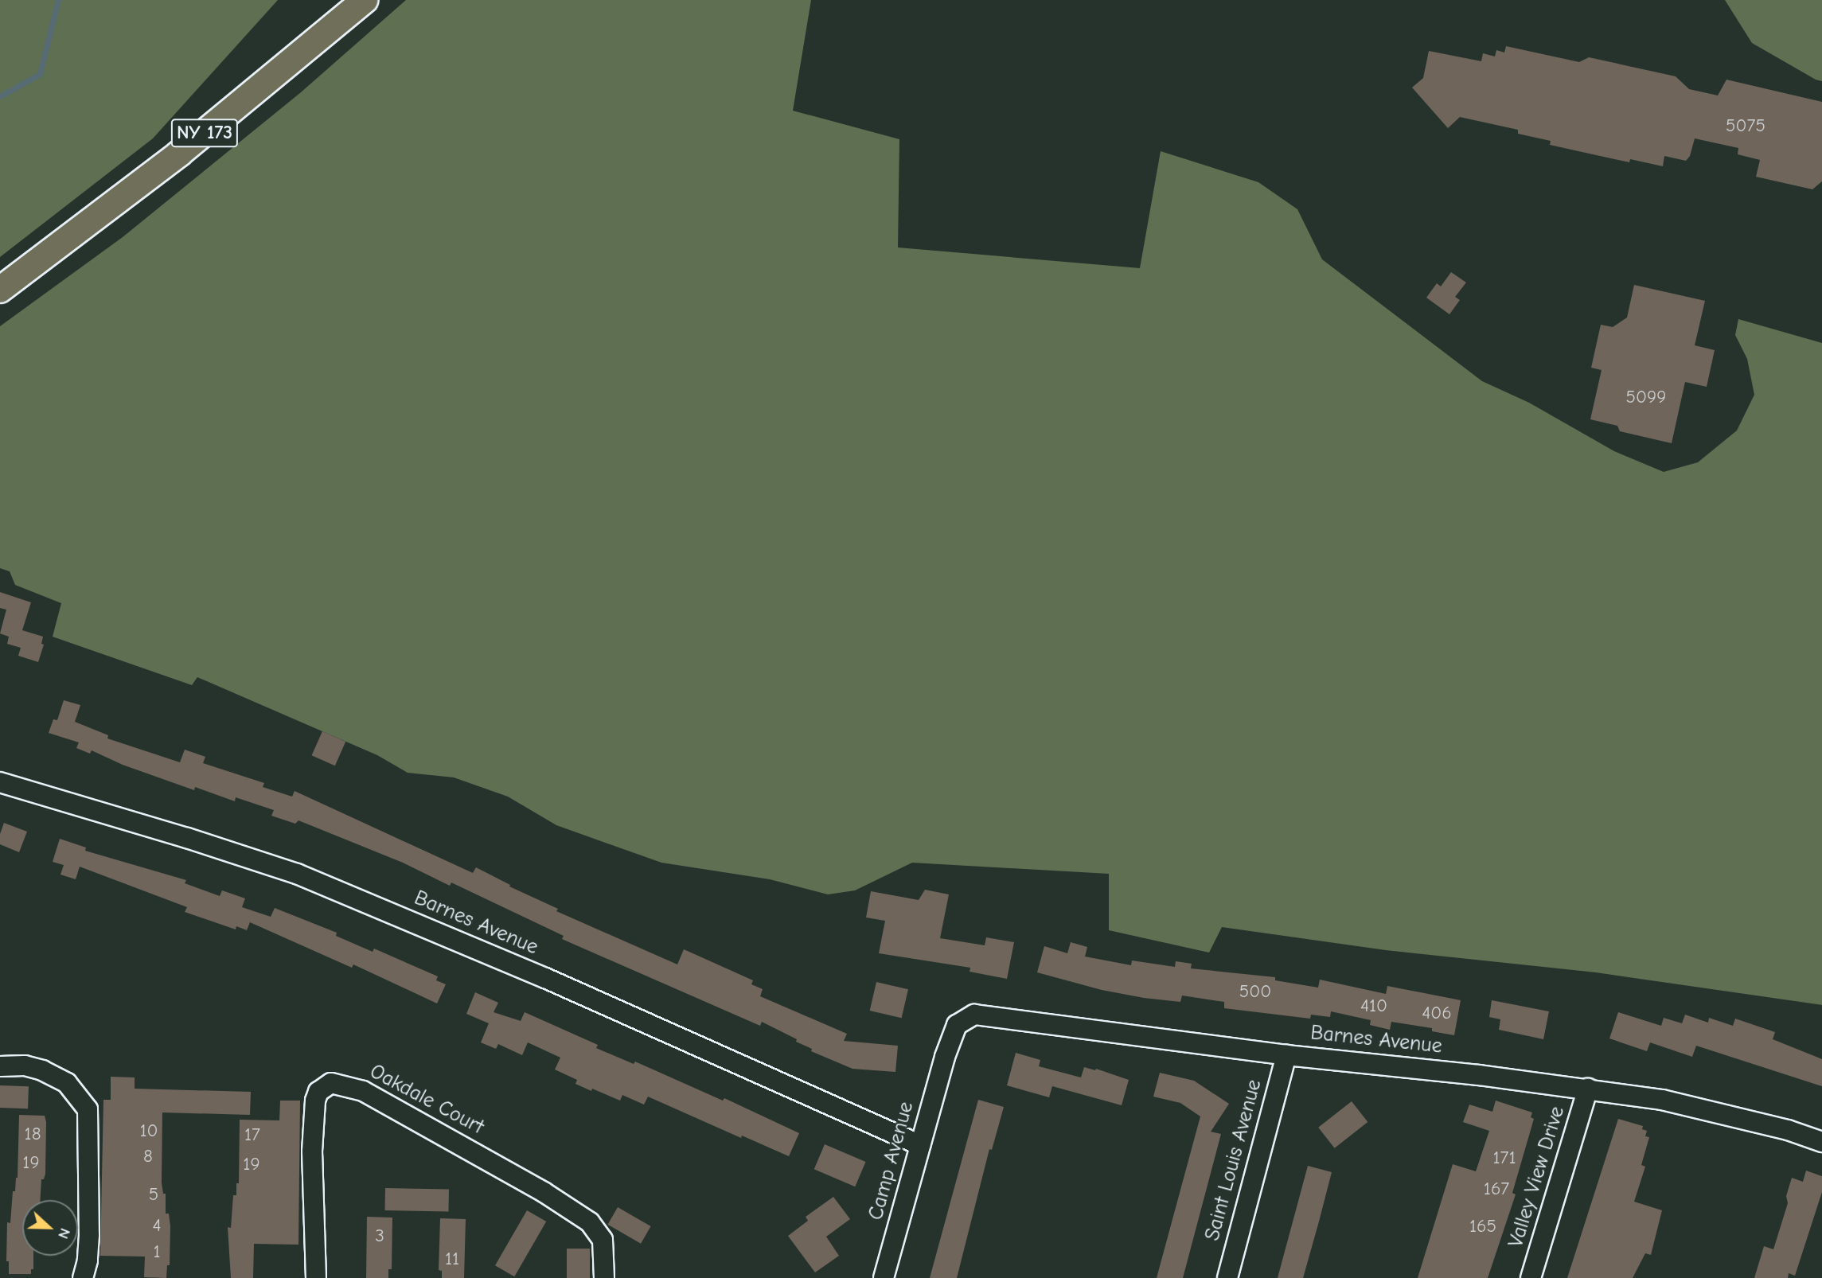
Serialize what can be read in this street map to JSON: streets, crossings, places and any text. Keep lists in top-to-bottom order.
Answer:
{
  "streets": {
    "main road": ["NY 173"],
    "street": [
      "Barnes Avenue",
      "Oakdale Court",
      "Saint Louis Avenue",
      "Camp Avenue",
      "Valley View Drive"
    ]
  },
  "crossings": [
    ["Barnes Avenue", "Saint Louis Avenue"],
    ["Barnes Avenue", "Camp Avenue"],
    ["Barnes Avenue", "Valley View Drive"]
  ],
  "house_numbers": [
    "5075",
    "5099",
    "500",
    "410",
    "406",
    "10",
    "18",
    "17",
    "8",
    "171",
    "19",
    "19",
    "167",
    "5",
    "4",
    "165",
    "3",
    "1",
    "11"
  ],
  "north": "right"
}
